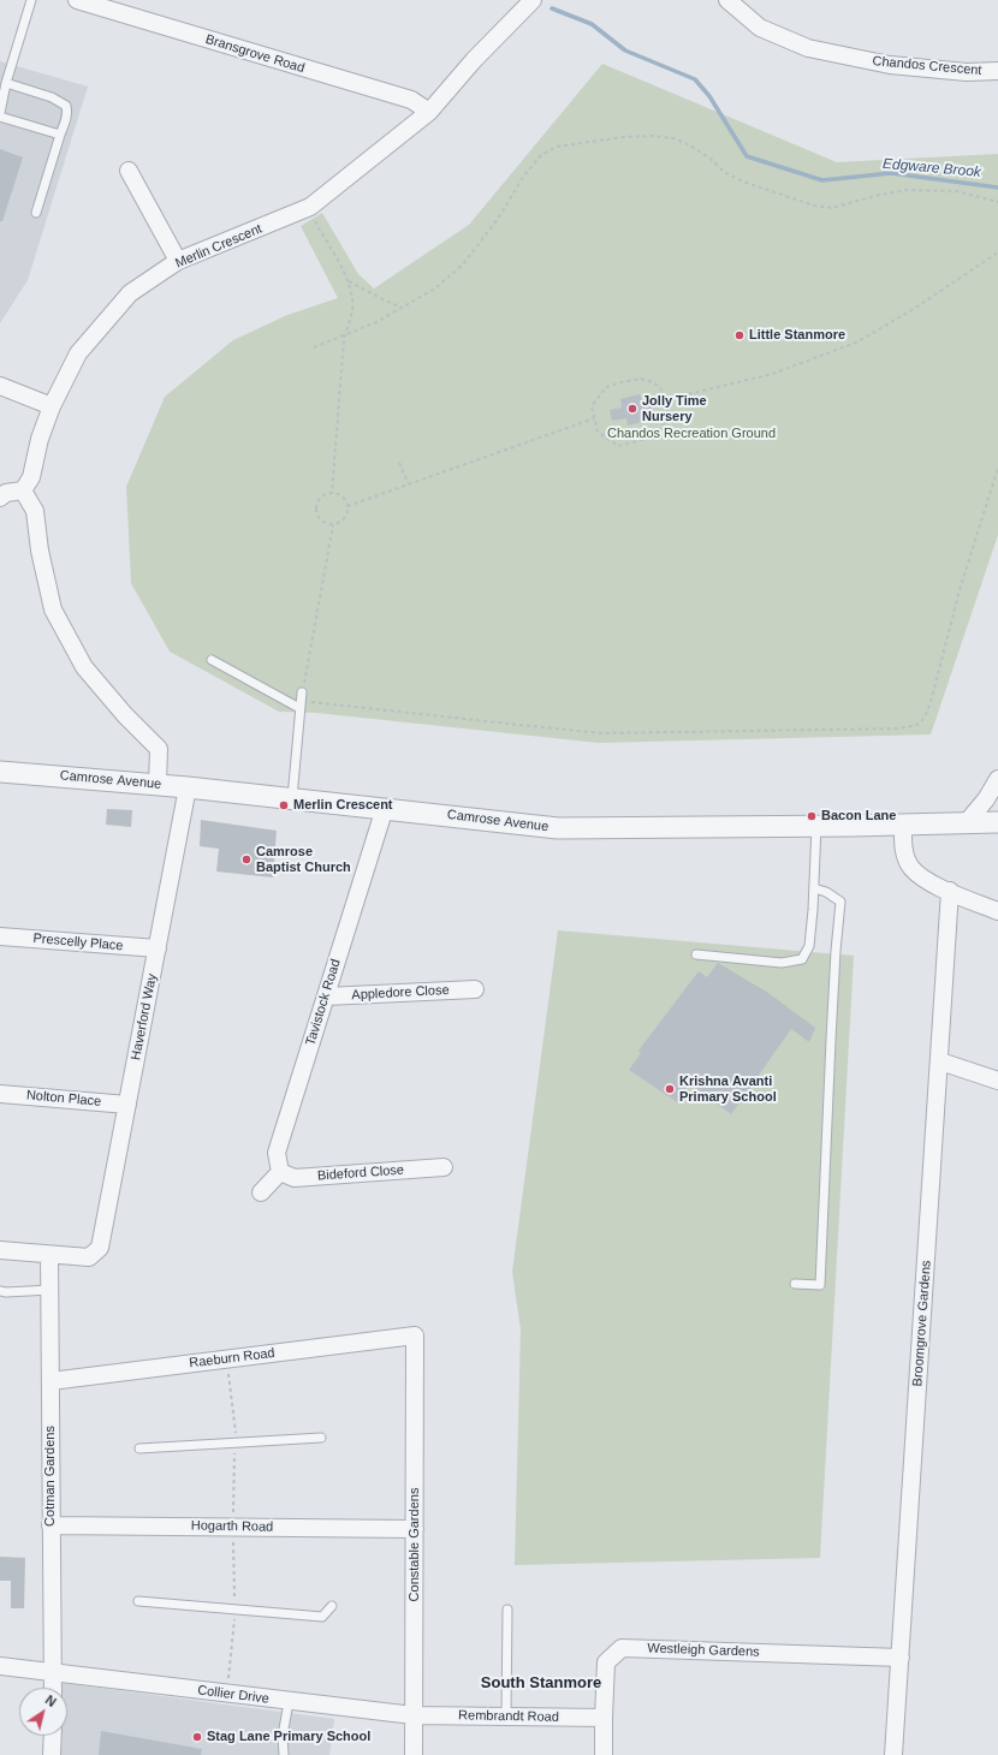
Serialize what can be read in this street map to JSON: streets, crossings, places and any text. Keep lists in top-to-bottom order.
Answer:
{
  "streets": {
    "street": [
      "Bransgrove Road",
      "Chandos Crescent",
      "Merlin Crescent",
      "Camrose Avenue",
      "Prescelly Place",
      "Appledore Close",
      "Tavistock Road",
      "Haverford Way",
      "Nolton Place",
      "Bideford Close",
      "Broomgrove Gardens",
      "Raeburn Road",
      "Cotman Gardens",
      "Hogarth Road",
      "Constable Gardens",
      "Westleigh Gardens",
      "Collier Drive",
      "Rembrandt Road"
    ]
  },
  "crossings": [
    ["Bransgrove Road", "Merlin Crescent"],
    ["Camrose Avenue", "Tavistock Road"],
    ["Camrose Avenue", "Haverford Way"],
    ["Prescelly Place", "Haverford Way"],
    ["Appledore Close", "Tavistock Road"],
    ["Tavistock Road", "Bideford Close"],
    ["Haverford Way", "Nolton Place"],
    ["Haverford Way", "Cotman Gardens"],
    ["Broomgrove Gardens", "Westleigh Gardens"],
    ["Raeburn Road", "Cotman Gardens"],
    ["Raeburn Road", "Constable Gardens"],
    ["Cotman Gardens", "Hogarth Road"],
    ["Cotman Gardens", "Collier Drive"],
    ["Hogarth Road", "Constable Gardens"],
    ["Constable Gardens", "Collier Drive"],
    ["Constable Gardens", "Rembrandt Road"],
    ["Westleigh Gardens", "Rembrandt Road"],
    ["Collier Drive", "Rembrandt Road"]
  ],
  "districts": ["South Stanmore"],
  "water": ["Edgware Brook"],
  "parks": ["Chandos Recreation Ground"],
  "places": [
    "Little Stanmore",
    "Jolly Time Nursery",
    "Merlin Crescent",
    "Bacon Lane",
    "Camrose Baptist Church",
    "Krishna Avanti Primary School",
    "Stag Lane Primary School"
  ],
  "north": "top right"
}
